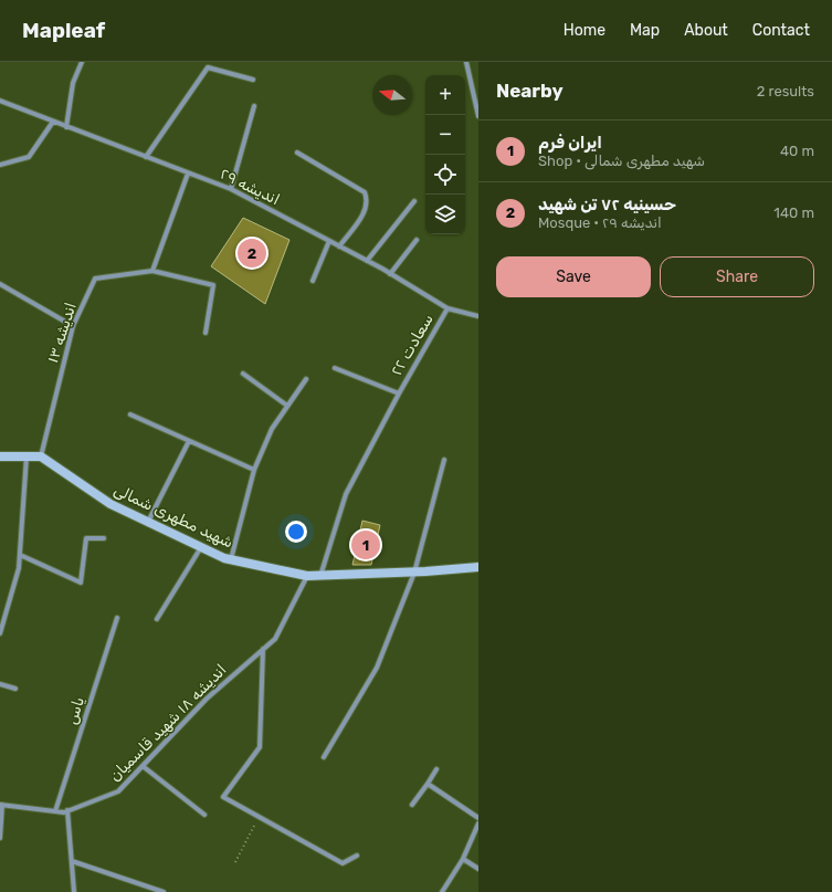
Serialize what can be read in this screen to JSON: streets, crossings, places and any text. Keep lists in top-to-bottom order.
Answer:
{
  "streets": {
    "main road": ["شهید مطهری شمالی"],
    "street": [
      "اندیشه ۲۹",
      "اندیشه ۱۳",
      "سعادت ۲۲",
      "یاس",
      "اندیشه ۱۸ شهید قاسمیان"
    ]
  },
  "crossings": [
    ["اندیشه ۲۹", "سعادت ۲۲"],
    ["اندیشه ۱۳", "شهید مطهری شمالی"],
    ["سعادت ۲۲", "شهید مطهری شمالی"],
    ["شهید مطهری شمالی", "اندیشه ۱۸ شهید قاسمیان"],
    ["یاس", "اندیشه ۱۸ شهید قاسمیان"]
  ],
  "north": "left",
  "page": {
    "header": "Mapleaf",
    "nav": [
      "Home",
      "Map",
      "About",
      "Contact"
    ],
    "heading": ["Nearby", "2 results"],
    "map_buttons": ["+", "−"],
    "list": [
      {
        "mark": "1",
        "name": "ایران فرم",
        "note": "Shop · شهید مطهری شمالی",
        "value": "40 m"
      },
      {
        "mark": "2",
        "name": "حسینیه ۷۲ تن شهید",
        "note": "Mosque · اندیشه ۲۹",
        "value": "140 m"
      }
    ],
    "pins": ["2", "1"],
    "buttons": ["Save", "Share"]
  }
}
